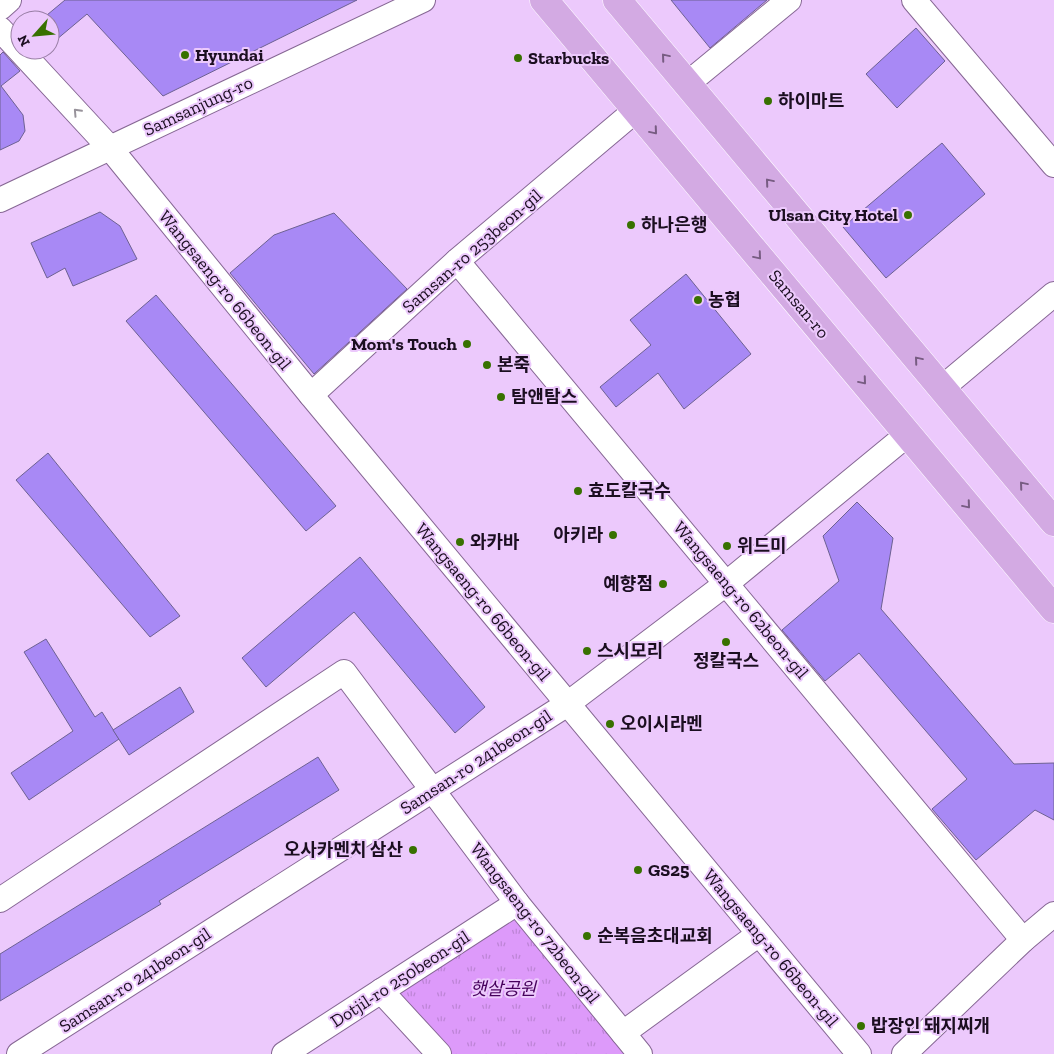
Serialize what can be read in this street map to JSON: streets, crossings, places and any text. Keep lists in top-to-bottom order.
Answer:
{
  "streets": {
    "main road": ["Samsan-ro"],
    "street": [
      "Samsanjung-ro",
      "Samsan-ro 253beon-gil",
      "Wangsaeng-ro 66beon-gil",
      "Wangsaeng-ro 62beon-gil",
      "Samsan-ro 241beon-gil",
      "Wangsaeng-ro 72beon-gil",
      "Dotjil-ro 250beon-gil"
    ]
  },
  "crossings": [
    ["Samsanjung-ro", "Wangsaeng-ro 66beon-gil"],
    ["Samsan-ro 253beon-gil", "Wangsaeng-ro 66beon-gil"],
    ["Samsan-ro 253beon-gil", "Samsan-ro"],
    ["Samsan-ro 253beon-gil", "Wangsaeng-ro 62beon-gil"],
    ["Wangsaeng-ro 66beon-gil", "Samsan-ro 241beon-gil"],
    ["Samsan-ro", "Samsan-ro 241beon-gil"],
    ["Wangsaeng-ro 62beon-gil", "Samsan-ro 241beon-gil"],
    ["Samsan-ro 241beon-gil", "Wangsaeng-ro 72beon-gil"],
    ["Wangsaeng-ro 72beon-gil", "Dotjil-ro 250beon-gil"]
  ],
  "parks": ["햇살공원"],
  "places": [
    "Hyundai",
    "Starbucks",
    "하이마트",
    "Ulsan City Hotel",
    "하나은행",
    "농협",
    "Mom's Touch",
    "본죽",
    "탐앤탐스",
    "효도칼국수",
    "아키라",
    "와카바",
    "위드미",
    "예향점",
    "정칼국스",
    "스시모리",
    "오이시라멘",
    "오사카멘치 삼산",
    "GS25",
    "순복음초대교회",
    "밥장인 돼지찌개"
  ],
  "north": "bottom left"
}
